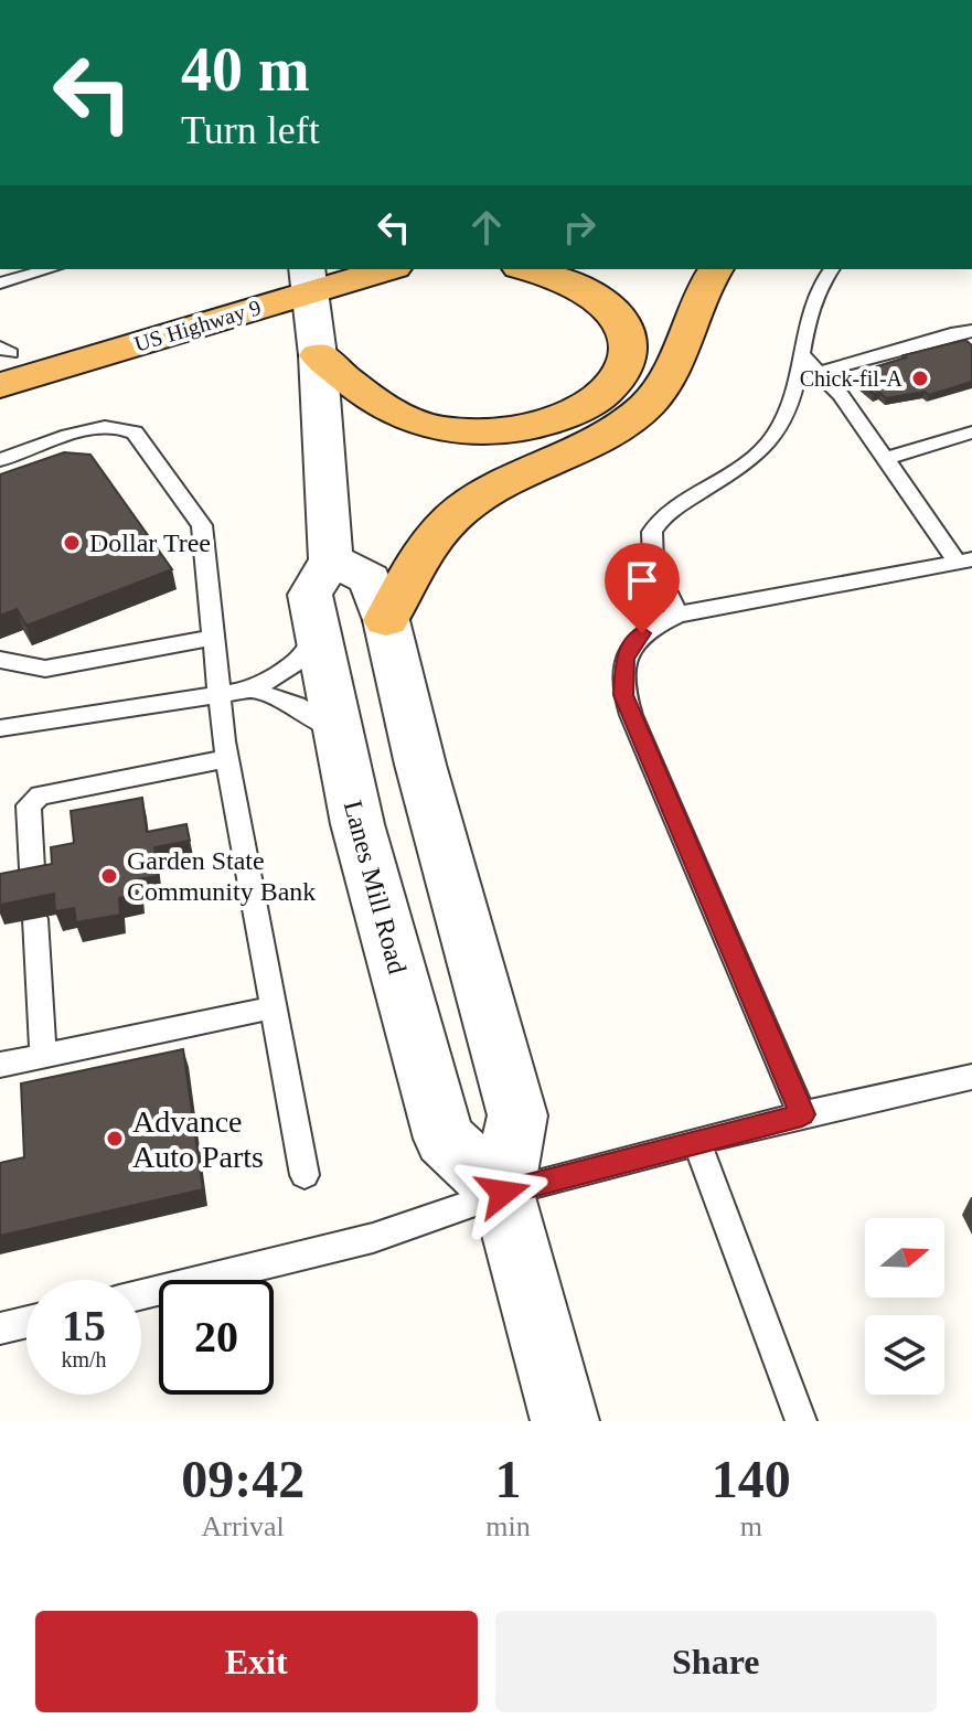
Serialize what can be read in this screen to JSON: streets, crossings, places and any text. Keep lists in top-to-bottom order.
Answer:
{
  "streets": {
    "highway": ["US Highway 9"],
    "street": ["Lanes Mill Road"]
  },
  "places": [
    "Chick-fil-A",
    "Dollar Tree",
    "Garden State Community Bank",
    "Advance Auto Parts"
  ],
  "north": "right",
  "page": {
    "turn": ["40 m", "Turn left"],
    "speed": "15 km/h",
    "limit": "20",
    "eta": [
      "09:42",
      "Arrival",
      "1",
      "min",
      "140",
      "m"
    ],
    "buttons": ["Exit", "Share"]
  }
}
